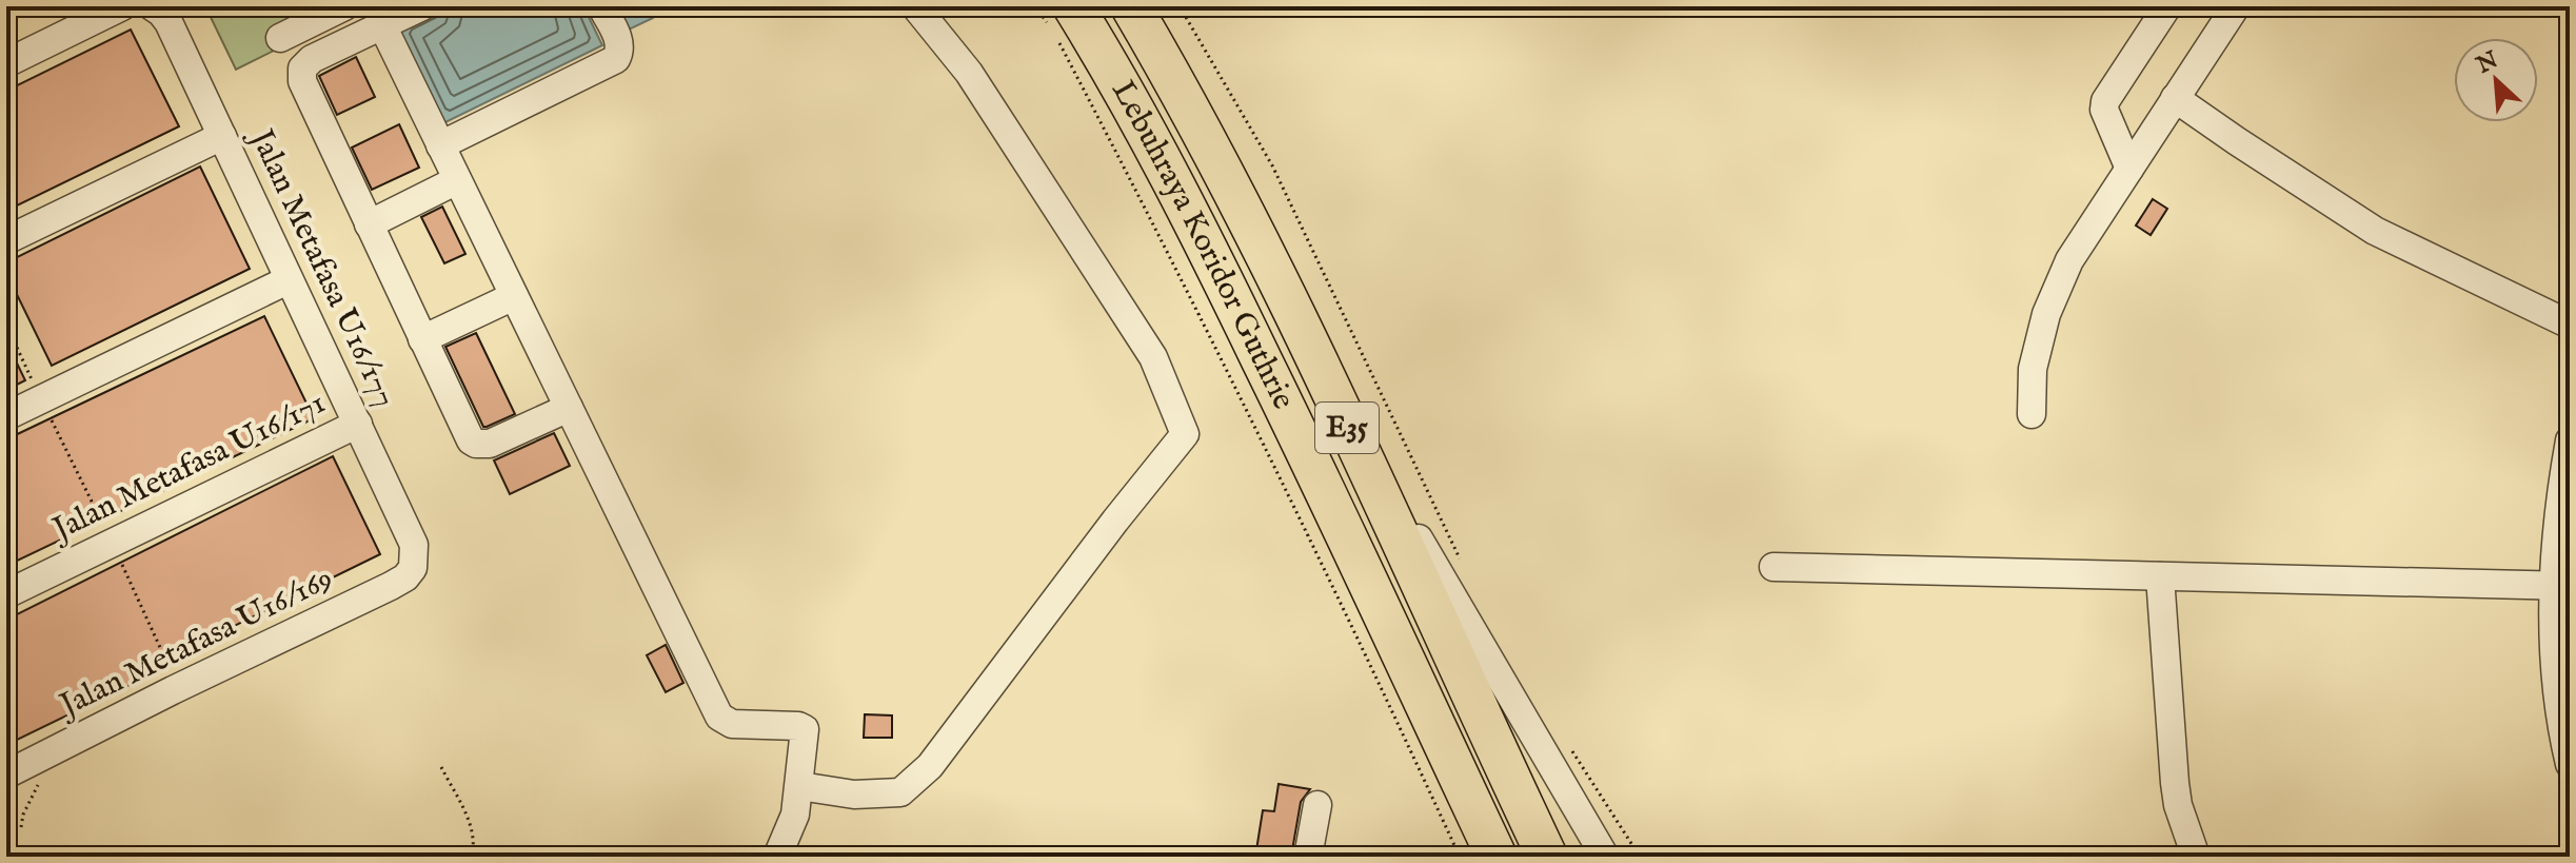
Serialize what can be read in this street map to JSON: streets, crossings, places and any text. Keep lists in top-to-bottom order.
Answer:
{
  "streets": {
    "highway": ["Lebuhraya Koridor Guthrie", "E35"],
    "street": ["Jalan Metafasa U16/177", "Jalan Metafasa U16/171", "Jalan Metafasa U16/169"]
  },
  "crossings": [
    ["Jalan Metafasa U16/177", "Jalan Metafasa U16/171"],
    ["Jalan Metafasa U16/177", "Jalan Metafasa U16/169"]
  ],
  "north": "top left"
}
